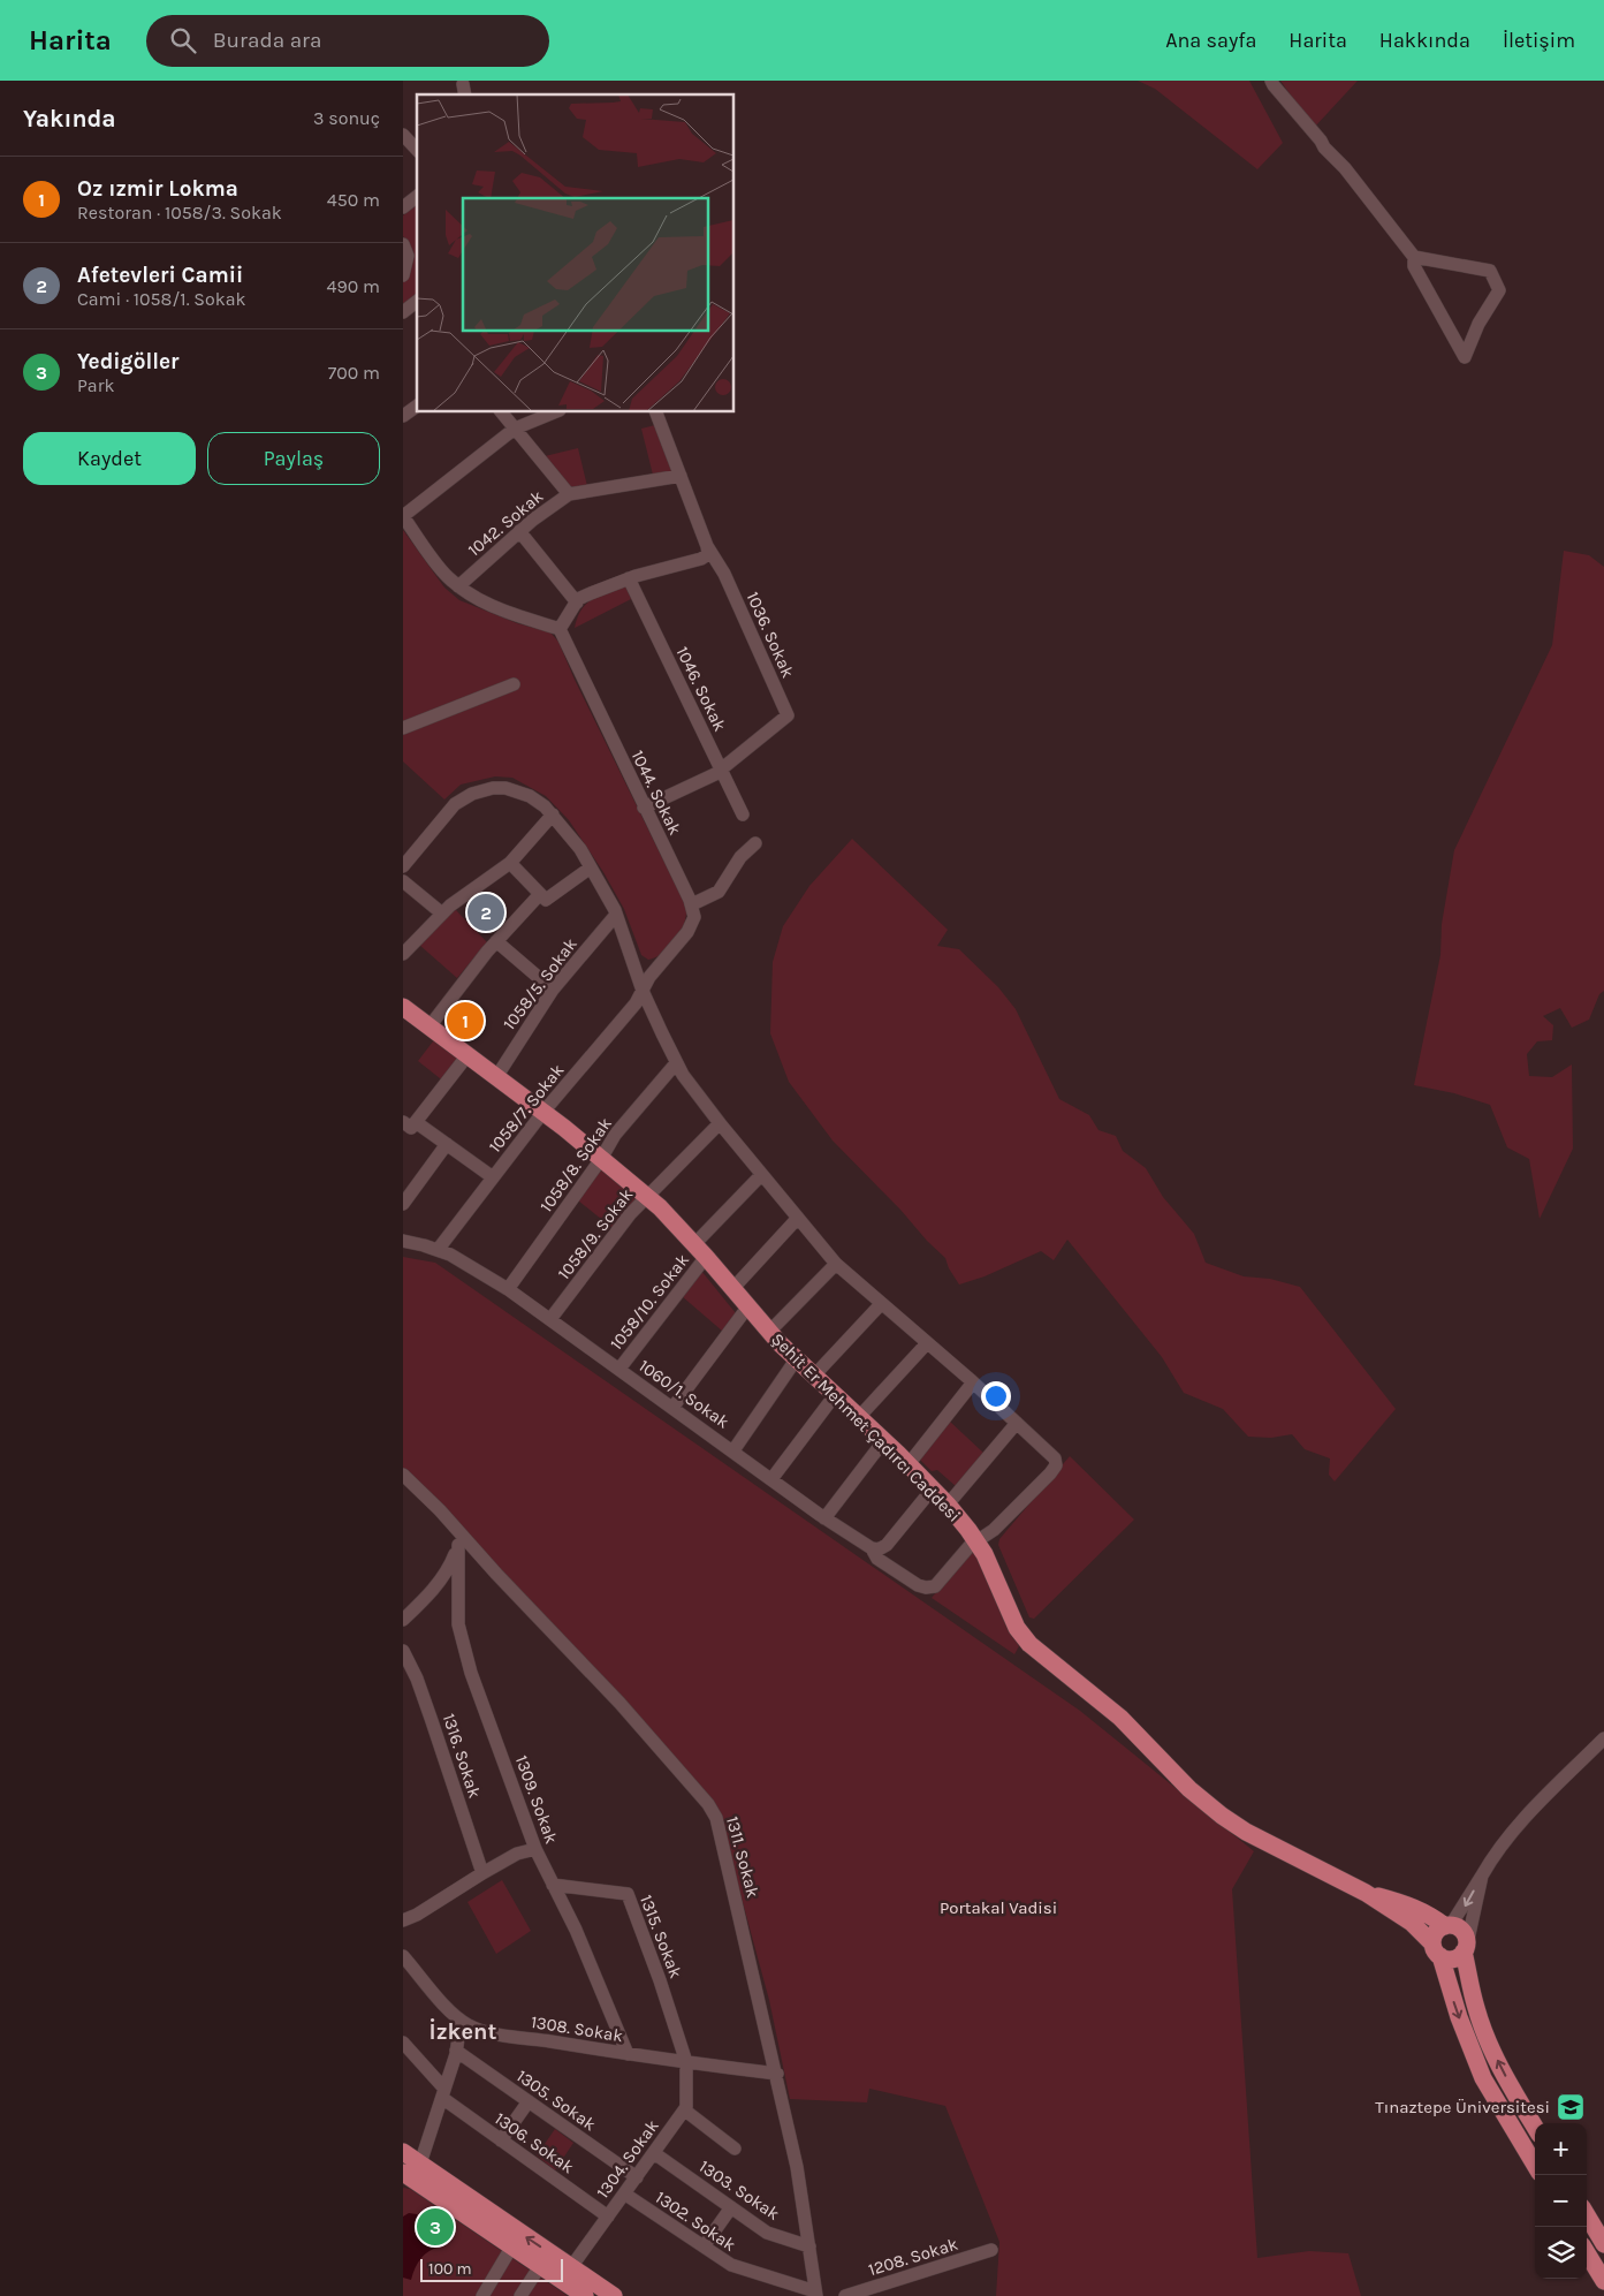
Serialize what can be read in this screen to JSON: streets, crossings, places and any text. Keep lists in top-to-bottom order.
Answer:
{
  "streets": {
    "main road": ["Şehit Er Mehmet Çadırcı Caddesi"],
    "street": [
      "1042. Sokak",
      "1036. Sokak",
      "1046. Sokak",
      "1044. Sokak",
      "1058/5. Sokak",
      "1058/7. Sokak",
      "1058/8. Sokak",
      "1058/9. Sokak",
      "1058/10. Sokak",
      "1060/1. Sokak",
      "1316. Sokak",
      "1309. Sokak",
      "1311. Sokak",
      "1315. Sokak",
      "1308. Sokak",
      "1305. Sokak",
      "1306. Sokak",
      "1304. Sokak",
      "1303. Sokak",
      "1302. Sokak",
      "1208. Sokak"
    ]
  },
  "crossings": [
    ["1042. Sokak", "1036. Sokak"],
    ["1036. Sokak", "1046. Sokak"],
    ["1036. Sokak", "1044. Sokak"],
    ["1058/5. Sokak", "Şehit Er Mehmet Çadırcı Caddesi"],
    ["1058/7. Sokak", "1060/1. Sokak"],
    ["1058/7. Sokak", "Şehit Er Mehmet Çadırcı Caddesi"],
    ["1058/8. Sokak", "1060/1. Sokak"],
    ["1058/8. Sokak", "Şehit Er Mehmet Çadırcı Caddesi"],
    ["1058/9. Sokak", "1060/1. Sokak"],
    ["1058/9. Sokak", "Şehit Er Mehmet Çadırcı Caddesi"],
    ["1058/10. Sokak", "1060/1. Sokak"],
    ["1058/10. Sokak", "Şehit Er Mehmet Çadırcı Caddesi"],
    ["1060/1. Sokak", "Şehit Er Mehmet Çadırcı Caddesi"],
    ["1309. Sokak", "1311. Sokak"],
    ["1309. Sokak", "1315. Sokak"],
    ["1309. Sokak", "1308. Sokak"],
    ["1311. Sokak", "1308. Sokak"],
    ["1311. Sokak", "1303. Sokak"],
    ["1311. Sokak", "1302. Sokak"],
    ["1315. Sokak", "1308. Sokak"],
    ["1305. Sokak", "1304. Sokak"],
    ["1306. Sokak", "1304. Sokak"],
    ["1304. Sokak", "1303. Sokak"],
    ["1304. Sokak", "1302. Sokak"]
  ],
  "districts": ["İzkent"],
  "parks": ["Portakal Vadisi"],
  "places": {
    "school or university": ["Tınaztepe Üniversitesi"]
  },
  "scale_bar": "100 m",
  "page": {
    "header": "Harita",
    "search": "Burada ara",
    "nav": [
      "Ana sayfa",
      "Harita",
      "Hakkında",
      "İletişim"
    ],
    "heading": ["Yakında", "3 sonuç"],
    "list": [
      {
        "mark": "1",
        "name": "Oz ızmir Lokma",
        "note": "Restoran · 1058/3. Sokak",
        "value": "450 m"
      },
      {
        "mark": "2",
        "name": "Afetevleri Camii",
        "note": "Cami · 1058/1. Sokak",
        "value": "490 m"
      },
      {
        "mark": "3",
        "name": "Yedigöller",
        "note": "Park",
        "value": "700 m"
      }
    ],
    "buttons": ["Kaydet", "Paylaş"],
    "pins": ["2", "1", "3"],
    "map_buttons": ["+", "−"],
    "scale": "100 m"
  }
}
